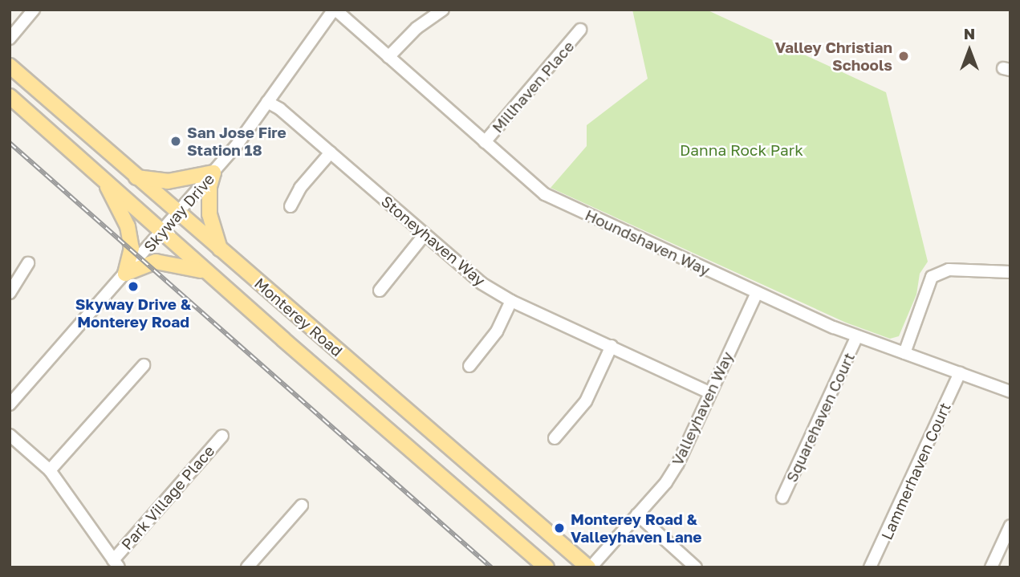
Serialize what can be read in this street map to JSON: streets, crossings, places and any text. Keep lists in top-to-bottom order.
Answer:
{
  "streets": {
    "main road": ["Monterey Road"],
    "street": [
      "Millhaven Place",
      "Skyway Drive",
      "Stoneyhaven Way",
      "Houndshaven Way",
      "Valleyhaven Way",
      "Squarehaven Court",
      "Lammerhaven Court",
      "Park Village Place"
    ]
  },
  "crossings": [
    ["Millhaven Place", "Houndshaven Way"],
    ["Skyway Drive", "Stoneyhaven Way"],
    ["Skyway Drive", "Houndshaven Way"],
    ["Skyway Drive", "Monterey Road"],
    ["Stoneyhaven Way", "Valleyhaven Way"],
    ["Houndshaven Way", "Valleyhaven Way"],
    ["Houndshaven Way", "Squarehaven Court"],
    ["Houndshaven Way", "Lammerhaven Court"],
    ["Monterey Road", "Valleyhaven Way"]
  ],
  "parks": ["Danna Rock Park"],
  "places": [
    "Valley Christian Schools",
    "San Jose Fire Station 18",
    "Skyway Drive & Monterey Road",
    "Monterey Road & Valleyhaven Lane"
  ],
  "north": "top"
}
